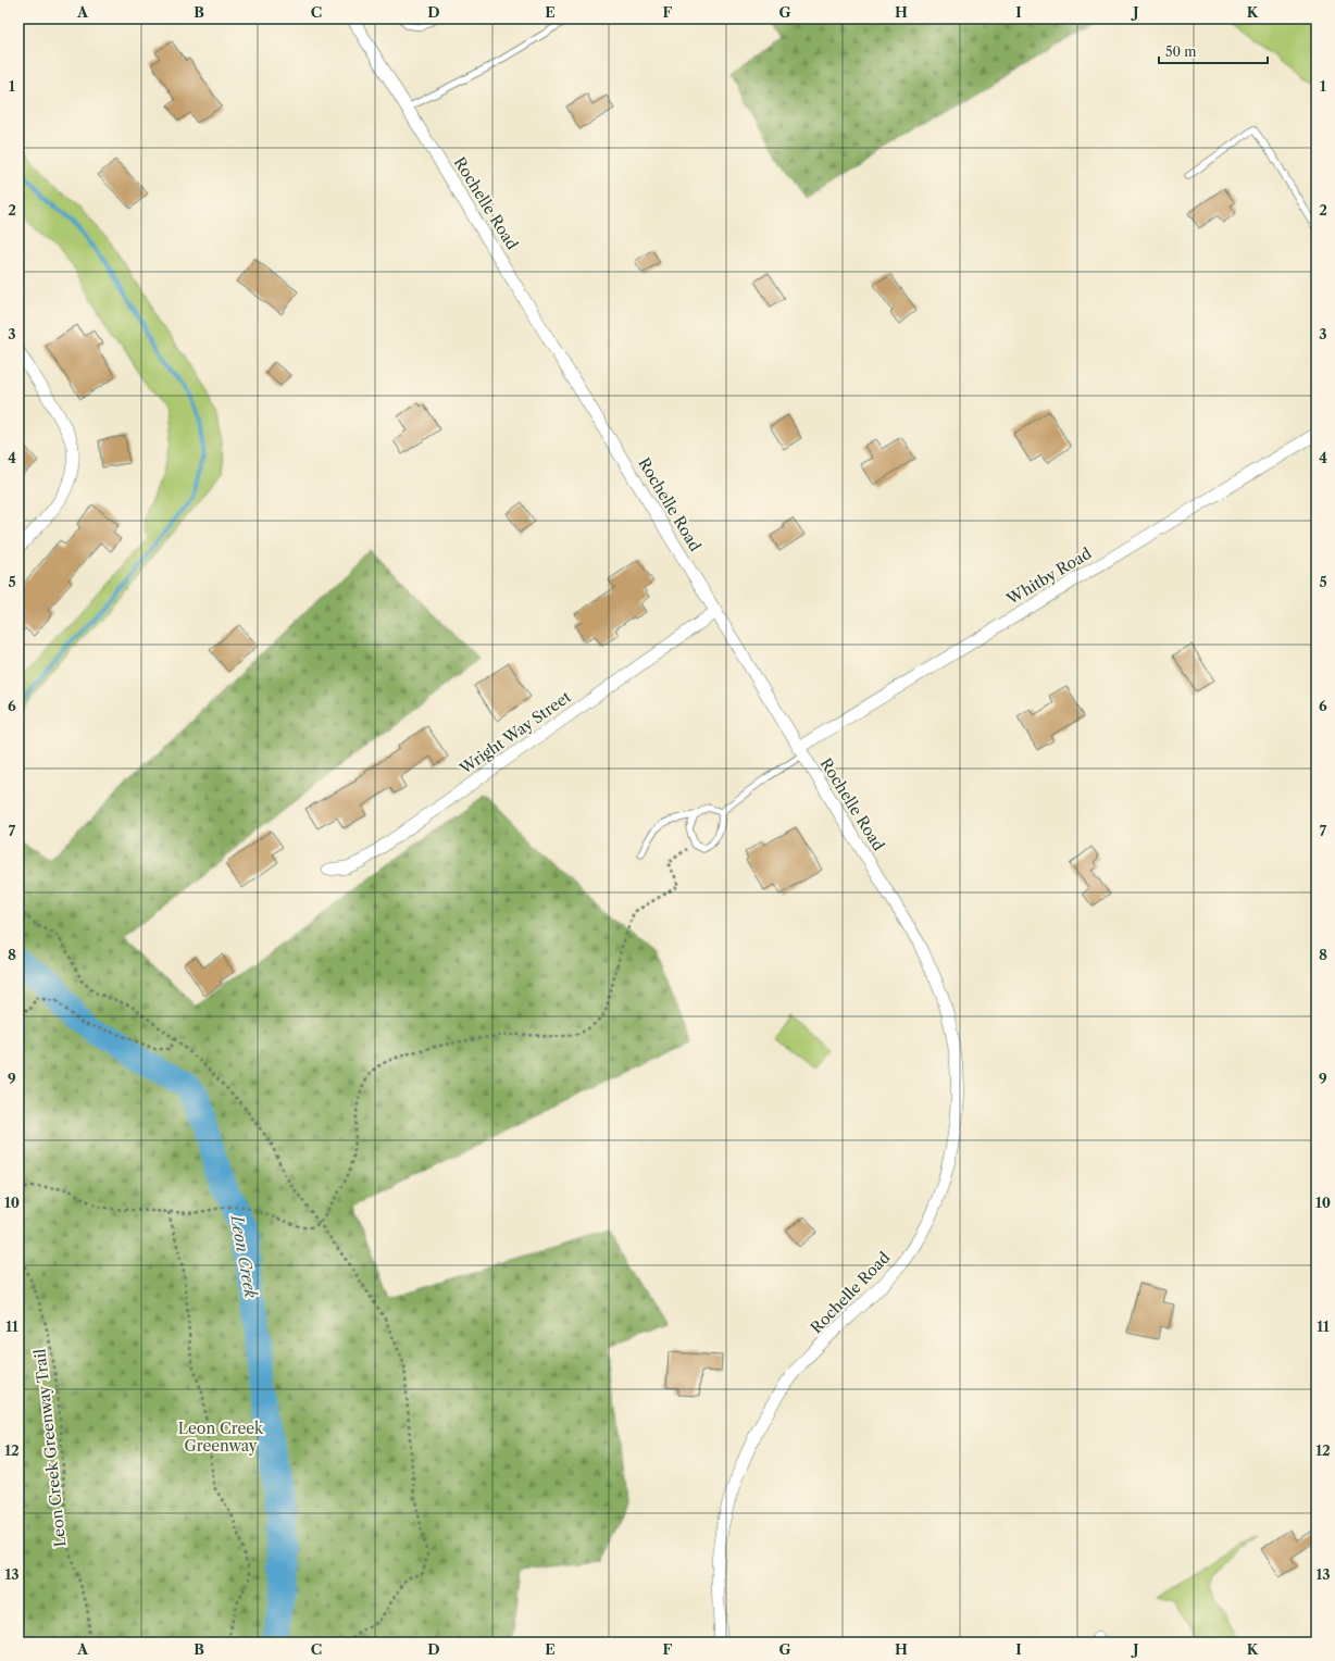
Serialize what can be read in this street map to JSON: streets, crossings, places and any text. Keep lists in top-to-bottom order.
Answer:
{
  "streets": {
    "street": ["Rochelle Road", "Whitby Road", "Wright Way Street"],
    "path": ["Leon Creek Greenway Trail"]
  },
  "crossings": [
    ["Rochelle Road", "Whitby Road"],
    ["Rochelle Road", "Wright Way Street"]
  ],
  "water": ["Leon Creek"],
  "parks": ["Leon Creek Greenway"],
  "scale_bar": "50 m",
  "grid": {
    "columns": [
      "A",
      "B",
      "C",
      "D",
      "E",
      "F",
      "G",
      "H",
      "I",
      "J",
      "K"
    ],
    "rows": [
      "1",
      "2",
      "3",
      "4",
      "5",
      "6",
      "7",
      "8",
      "9",
      "10",
      "11",
      "12",
      "13"
    ]
  }
}
